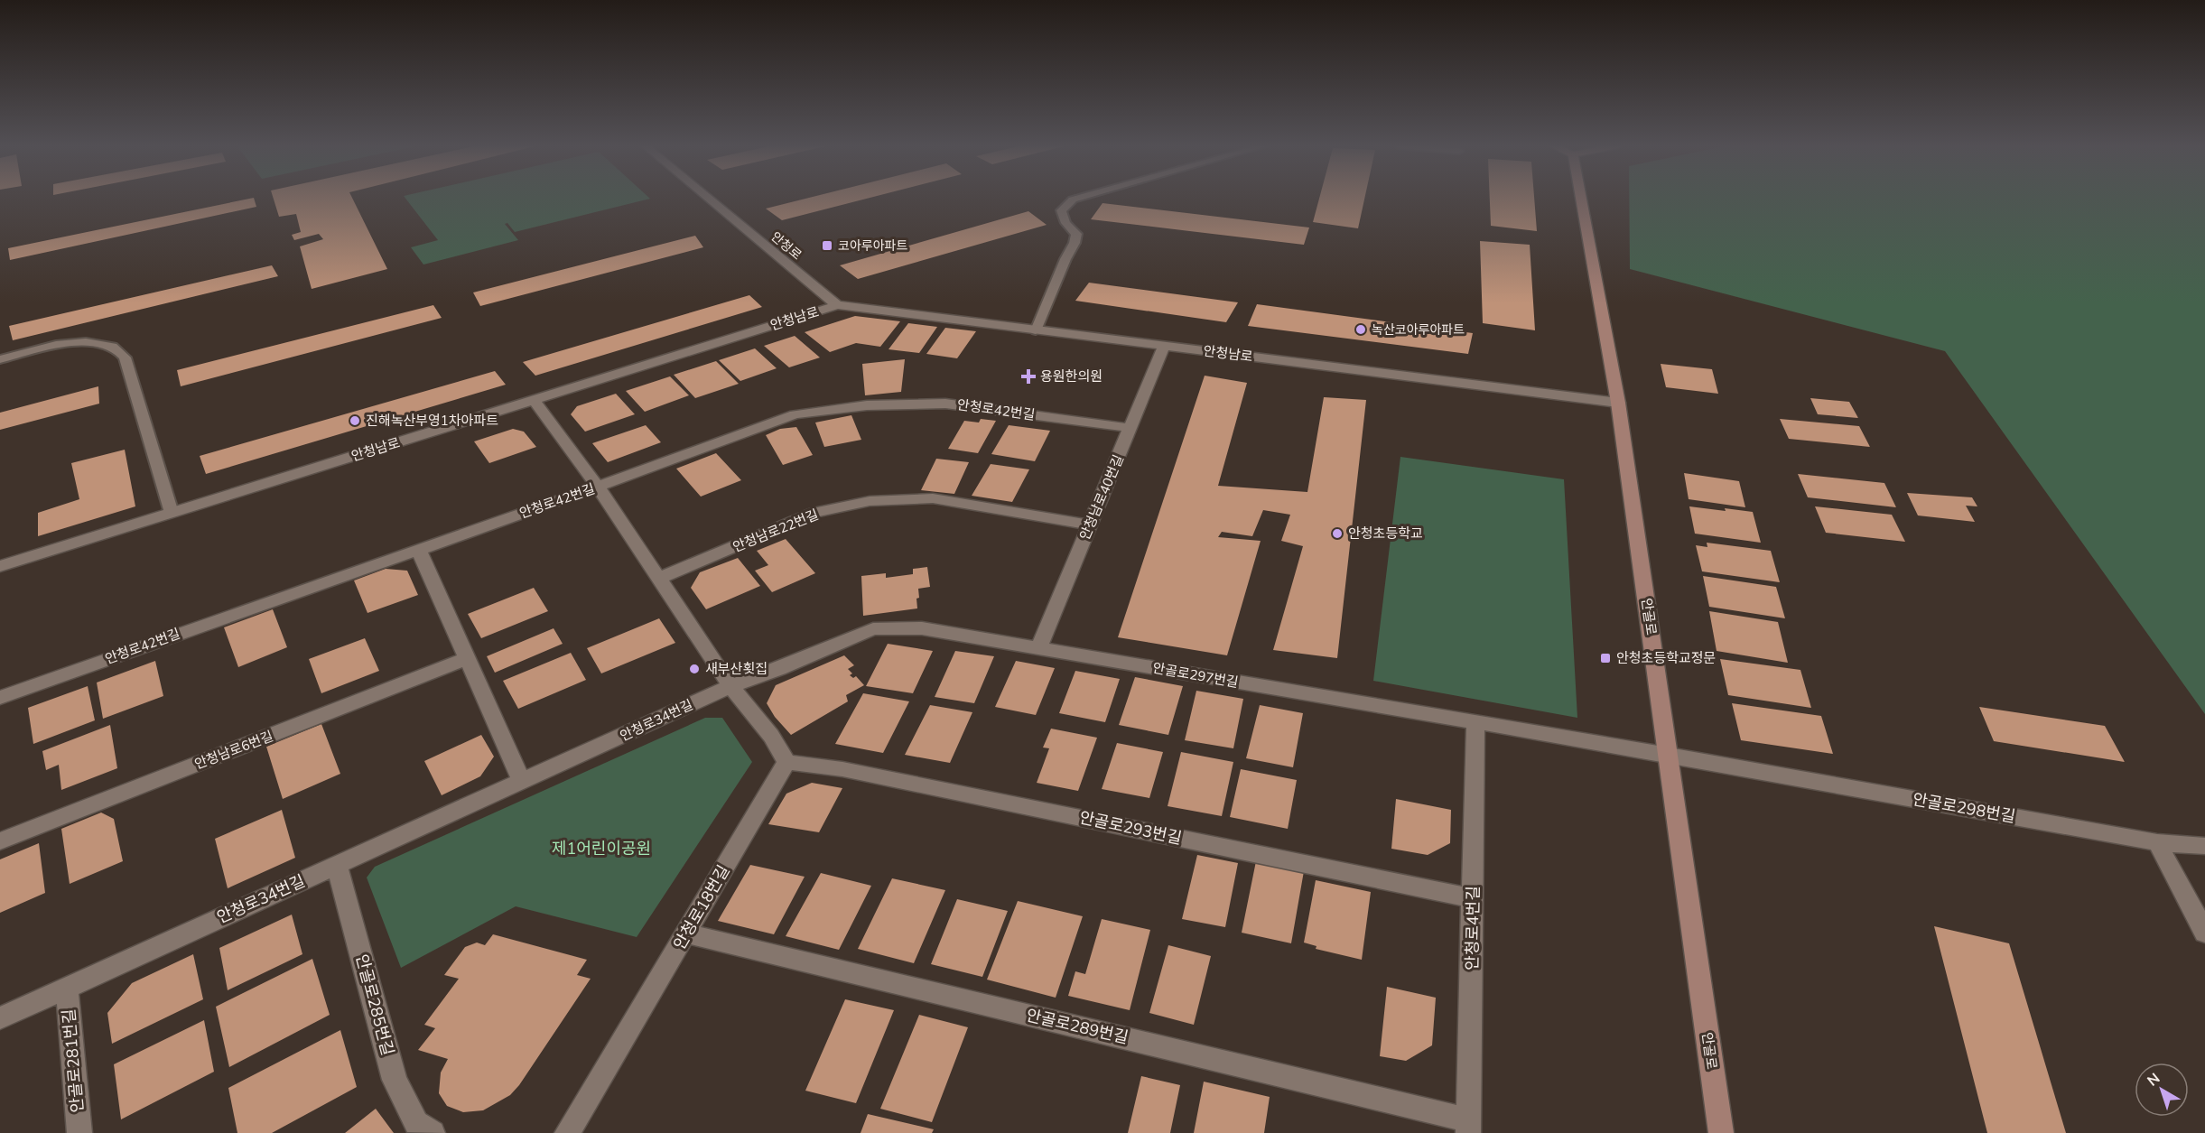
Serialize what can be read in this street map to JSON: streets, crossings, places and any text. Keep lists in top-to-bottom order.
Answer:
{
  "streets": {
    "main road": ["안골로"],
    "street": [
      "안청로",
      "안청남로",
      "안청로42번길",
      "안청남로40번길",
      "안청남로22번길",
      "안골로297번길",
      "안청로34번길",
      "안청남로6번길",
      "안골로298번길",
      "안골로293번길",
      "안청로18번길",
      "안청로4번길",
      "안골로285번길",
      "안골로289번길",
      "안골로281번길"
    ]
  },
  "crossings": [
    ["안청로", "안청남로"],
    ["안청남로", "안청남로40번길"],
    ["안청남로", "안골로"],
    ["안청로42번길", "안청남로40번길"],
    ["안청남로40번길", "안청남로22번길"],
    ["안청남로40번길", "안골로297번길"],
    ["안골로", "안골로297번길"],
    ["안골로", "안골로298번길"],
    ["안골로297번길", "안청로34번길"],
    ["안골로297번길", "안골로298번길"],
    ["안골로297번길", "안청로4번길"],
    ["안청로34번길", "안골로285번길"],
    ["안청로34번길", "안골로281번길"],
    ["안골로293번길", "안청로18번길"],
    ["안골로293번길", "안청로4번길"],
    ["안청로18번길", "안골로289번길"],
    ["안청로4번길", "안골로289번길"]
  ],
  "parks": ["제1어린이공원"],
  "places": {
    "transit": ["코아루아파트", "안청초등학교정문"],
    "other": [
      "녹산코아루아파트",
      "진해녹산부영1차아파트",
      "안청초등학교",
      "새부산횟집"
    ],
    "health": ["용원한의원"]
  },
  "north": "top left"
}
